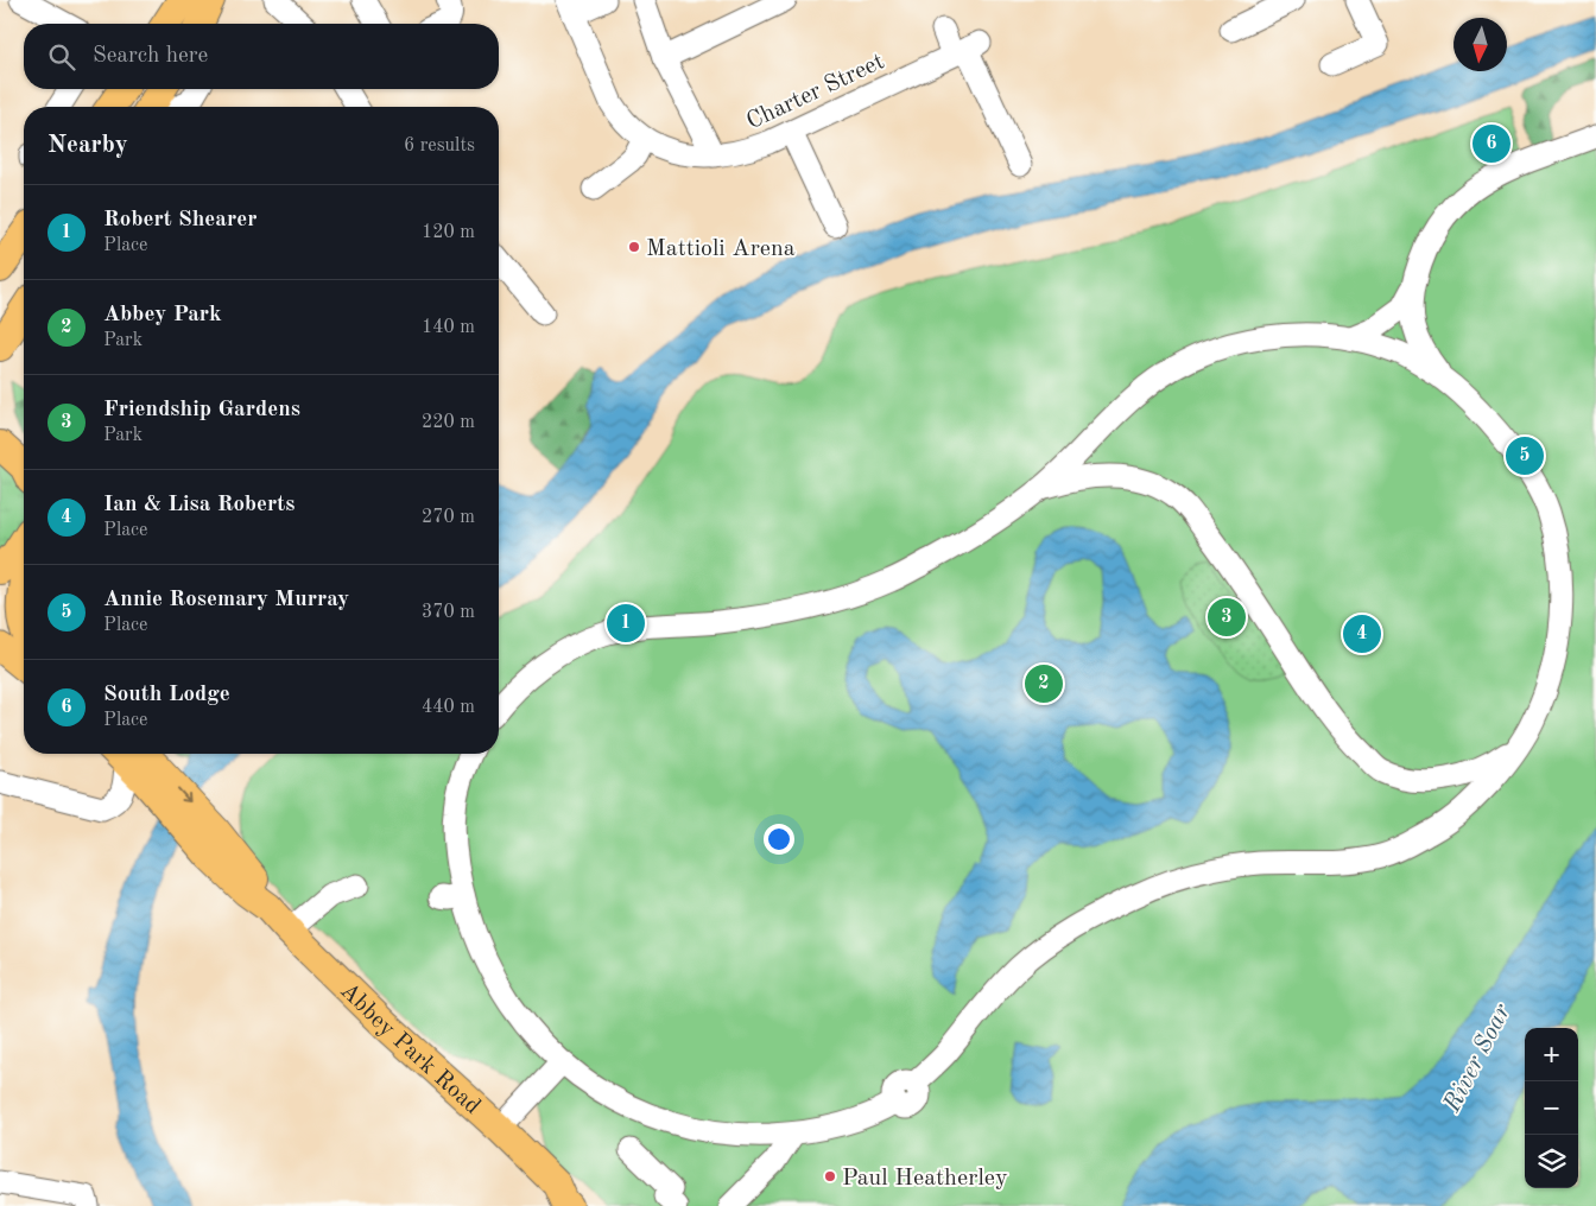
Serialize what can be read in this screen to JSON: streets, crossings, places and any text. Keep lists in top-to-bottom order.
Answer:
{
  "streets": {
    "main road": ["Abbey Park Road"],
    "street": ["Charter Street"]
  },
  "water": ["River Soar"],
  "places": ["Mattioli Arena", "Paul Heatherley"],
  "north": "bottom",
  "page": {
    "search": "Search here",
    "heading": ["Nearby", "6 results"],
    "pins": [
      "6",
      "5",
      "3",
      "1",
      "4",
      "2"
    ],
    "list": [
      {
        "mark": "1",
        "name": "Robert Shearer",
        "note": "Place",
        "value": "120 m"
      },
      {
        "mark": "2",
        "name": "Abbey Park",
        "note": "Park",
        "value": "140 m"
      },
      {
        "mark": "3",
        "name": "Friendship Gardens",
        "note": "Park",
        "value": "220 m"
      },
      {
        "mark": "4",
        "name": "Ian & Lisa Roberts",
        "note": "Place",
        "value": "270 m"
      },
      {
        "mark": "5",
        "name": "Annie Rosemary Murray",
        "note": "Place",
        "value": "370 m"
      },
      {
        "mark": "6",
        "name": "South Lodge",
        "note": "Place",
        "value": "440 m"
      }
    ],
    "map_buttons": ["+", "−"]
  }
}
